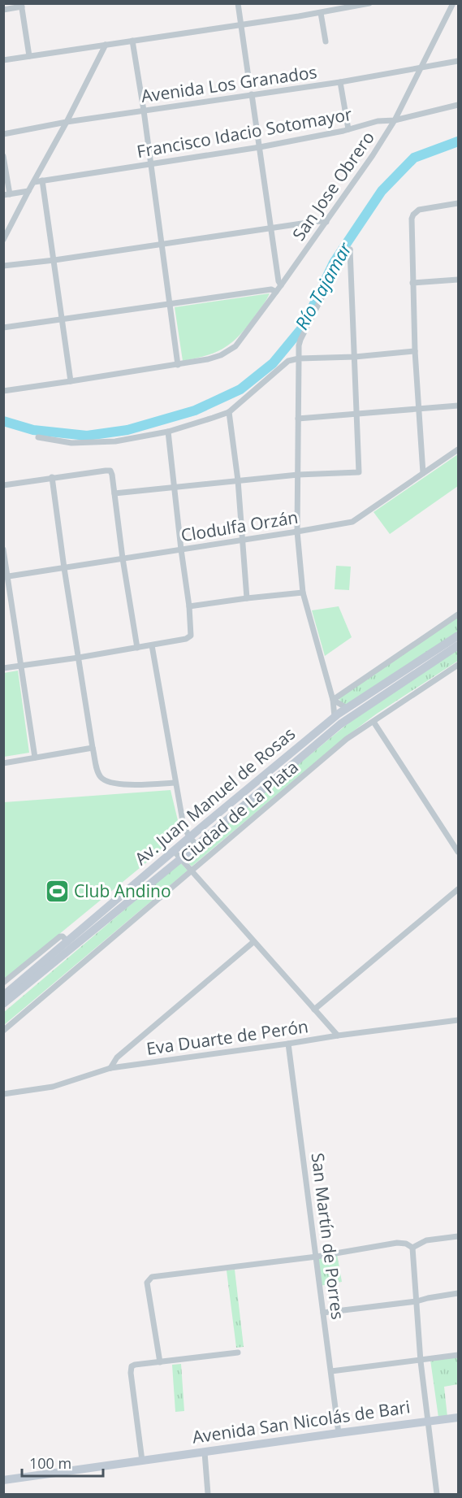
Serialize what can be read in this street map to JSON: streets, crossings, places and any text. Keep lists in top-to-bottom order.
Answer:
{
  "streets": {
    "main road": ["Av. Juan Manuel de Rosas", "Avenida San Nicolás de Bari"],
    "street": [
      "Avenida Los Granados",
      "Francisco Idacio Sotomayor",
      "San Jose Obrero",
      "Clodulfa Orzán",
      "Ciudad de La Plata",
      "Eva Duarte de Perón",
      "San Martín de Porres"
    ]
  },
  "crossings": [
    ["Avenida Los Granados", "San Jose Obrero"],
    ["Francisco Idacio Sotomayor", "San Jose Obrero"],
    ["Eva Duarte de Perón", "San Martín de Porres"],
    ["San Martín de Porres", "Avenida San Nicolás de Bari"]
  ],
  "water": ["Río Tajamar"],
  "places": {
    "sports": ["Club Andino"]
  },
  "scale_bar": "100 m"
}
